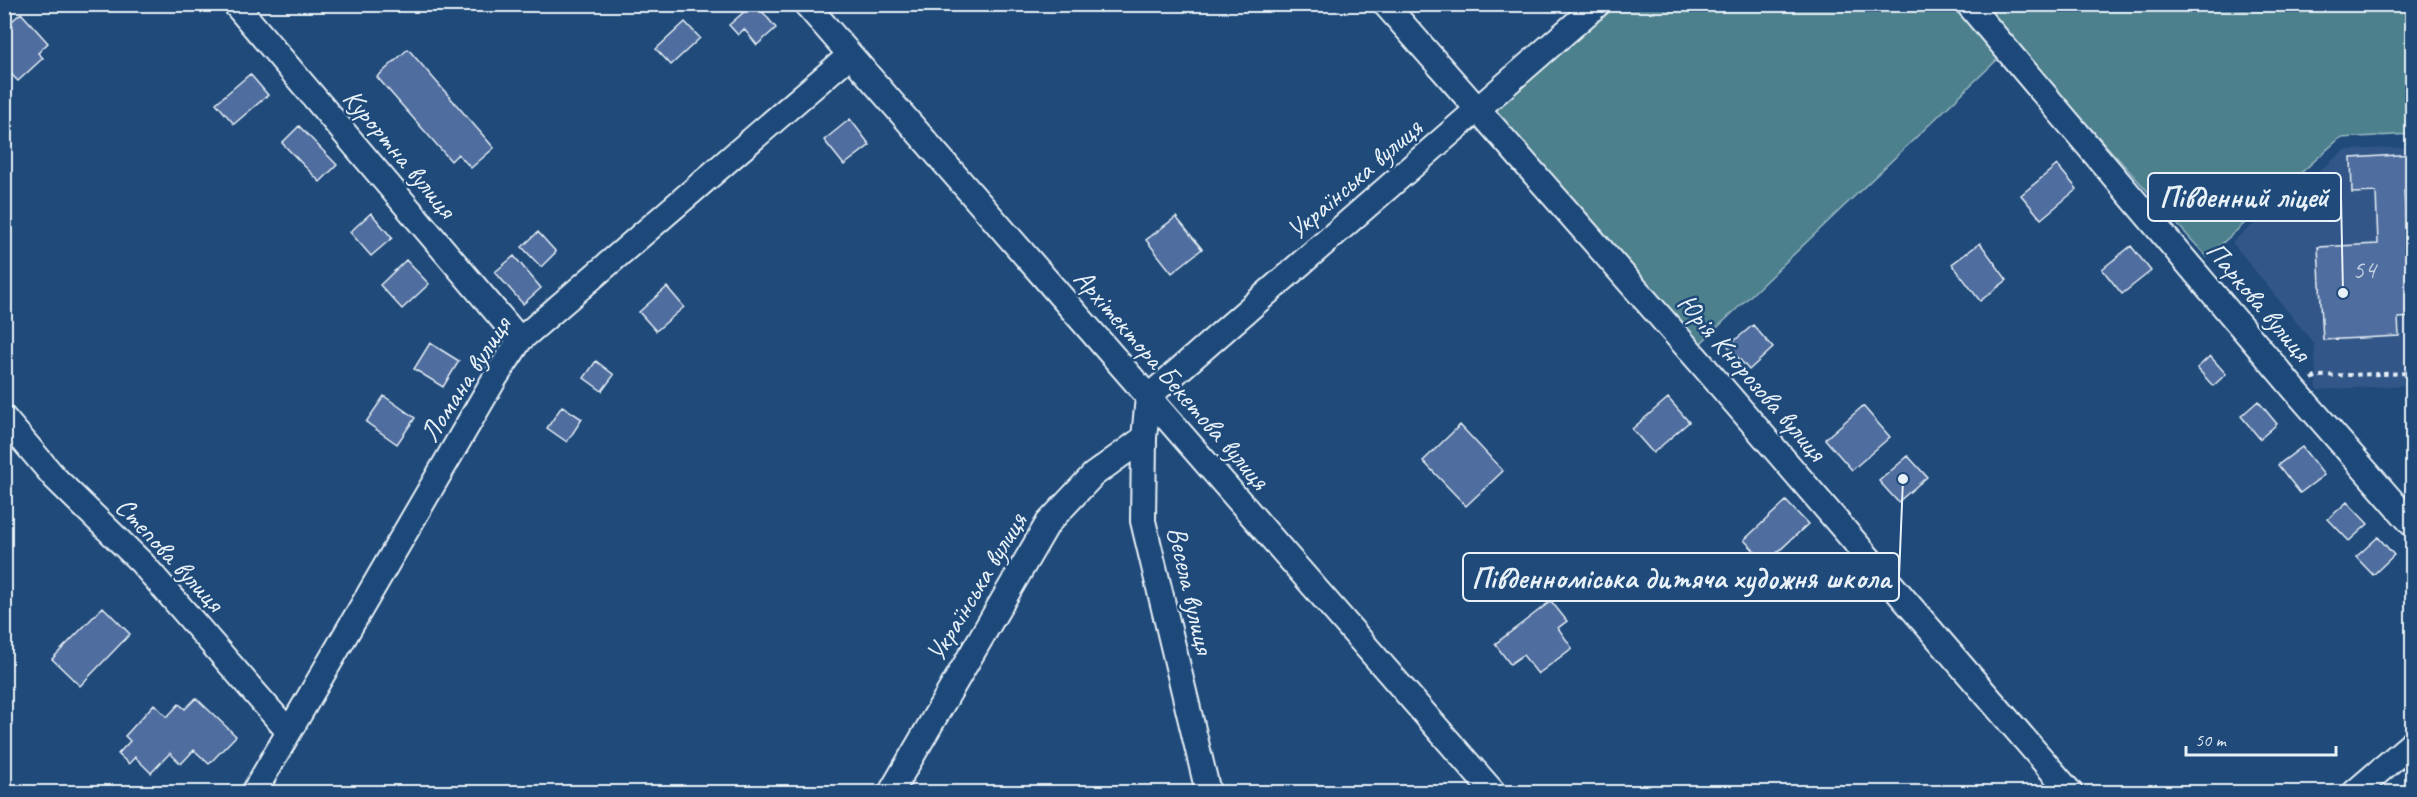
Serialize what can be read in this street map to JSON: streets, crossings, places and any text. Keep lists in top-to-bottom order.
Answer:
{
  "streets": {
    "street": [
      "Курортна вулиця",
      "Українська вулиця",
      "Паркова вулиця",
      "Юрія Кнорозова вулиця",
      "Ломана вулиця",
      "Архітектора Бекетова вулиця",
      "Степова вулиця",
      "Весела вулиця"
    ]
  },
  "crossings": [
    ["Курортна вулиця", "Ломана вулиця"],
    ["Українська вулиця", "Юрія Кнорозова вулиця"],
    ["Українська вулиця", "Архітектора Бекетова вулиця"],
    ["Українська вулиця", "Весела вулиця"],
    ["Ломана вулиця", "Архітектора Бекетова вулиця"],
    ["Ломана вулиця", "Степова вулиця"],
    ["Архітектора Бекетова вулиця", "Весела вулиця"]
  ],
  "places": ["Південний ліцей", "Південноміська дитяча художня школа"],
  "house_numbers": ["54"],
  "scale_bar": "50 m"
}
